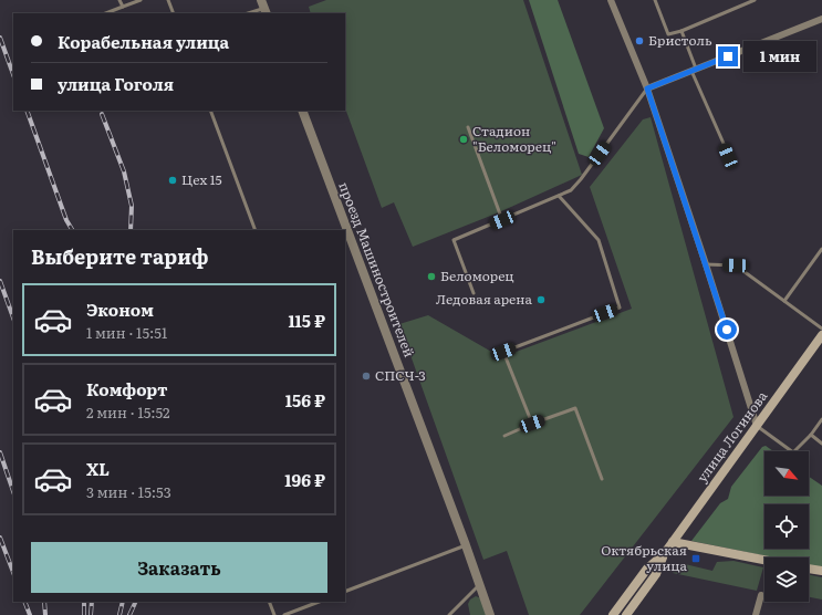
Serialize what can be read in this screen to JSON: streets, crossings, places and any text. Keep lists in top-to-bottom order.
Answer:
{
  "streets": {
    "main road": ["улица Логинова"],
    "street": ["проезд Машиностроителей"]
  },
  "places": {
    "other": [
      "Бристоль",
      "Стадион \"Беломорец\"",
      "Цех 15",
      "Беломорец",
      "Ледовая арена",
      "СПСЧ-3"
    ],
    "transit": ["Октябрьская улица"]
  },
  "north": "bottom right",
  "page": {
    "banner": ["Корабельная улица", "улица Гоголя"],
    "bubble": "1 мин",
    "heading": "Выберите тариф",
    "list": [
      {
        "name": "Эконом",
        "note": "1 мин · 15:51",
        "value": "115 ₽"
      },
      {
        "name": "Комфорт",
        "note": "2 мин · 15:52",
        "value": "156 ₽"
      },
      {
        "name": "XL",
        "note": "3 мин · 15:53",
        "value": "196 ₽"
      }
    ],
    "buttons": "Заказать"
  }
}
